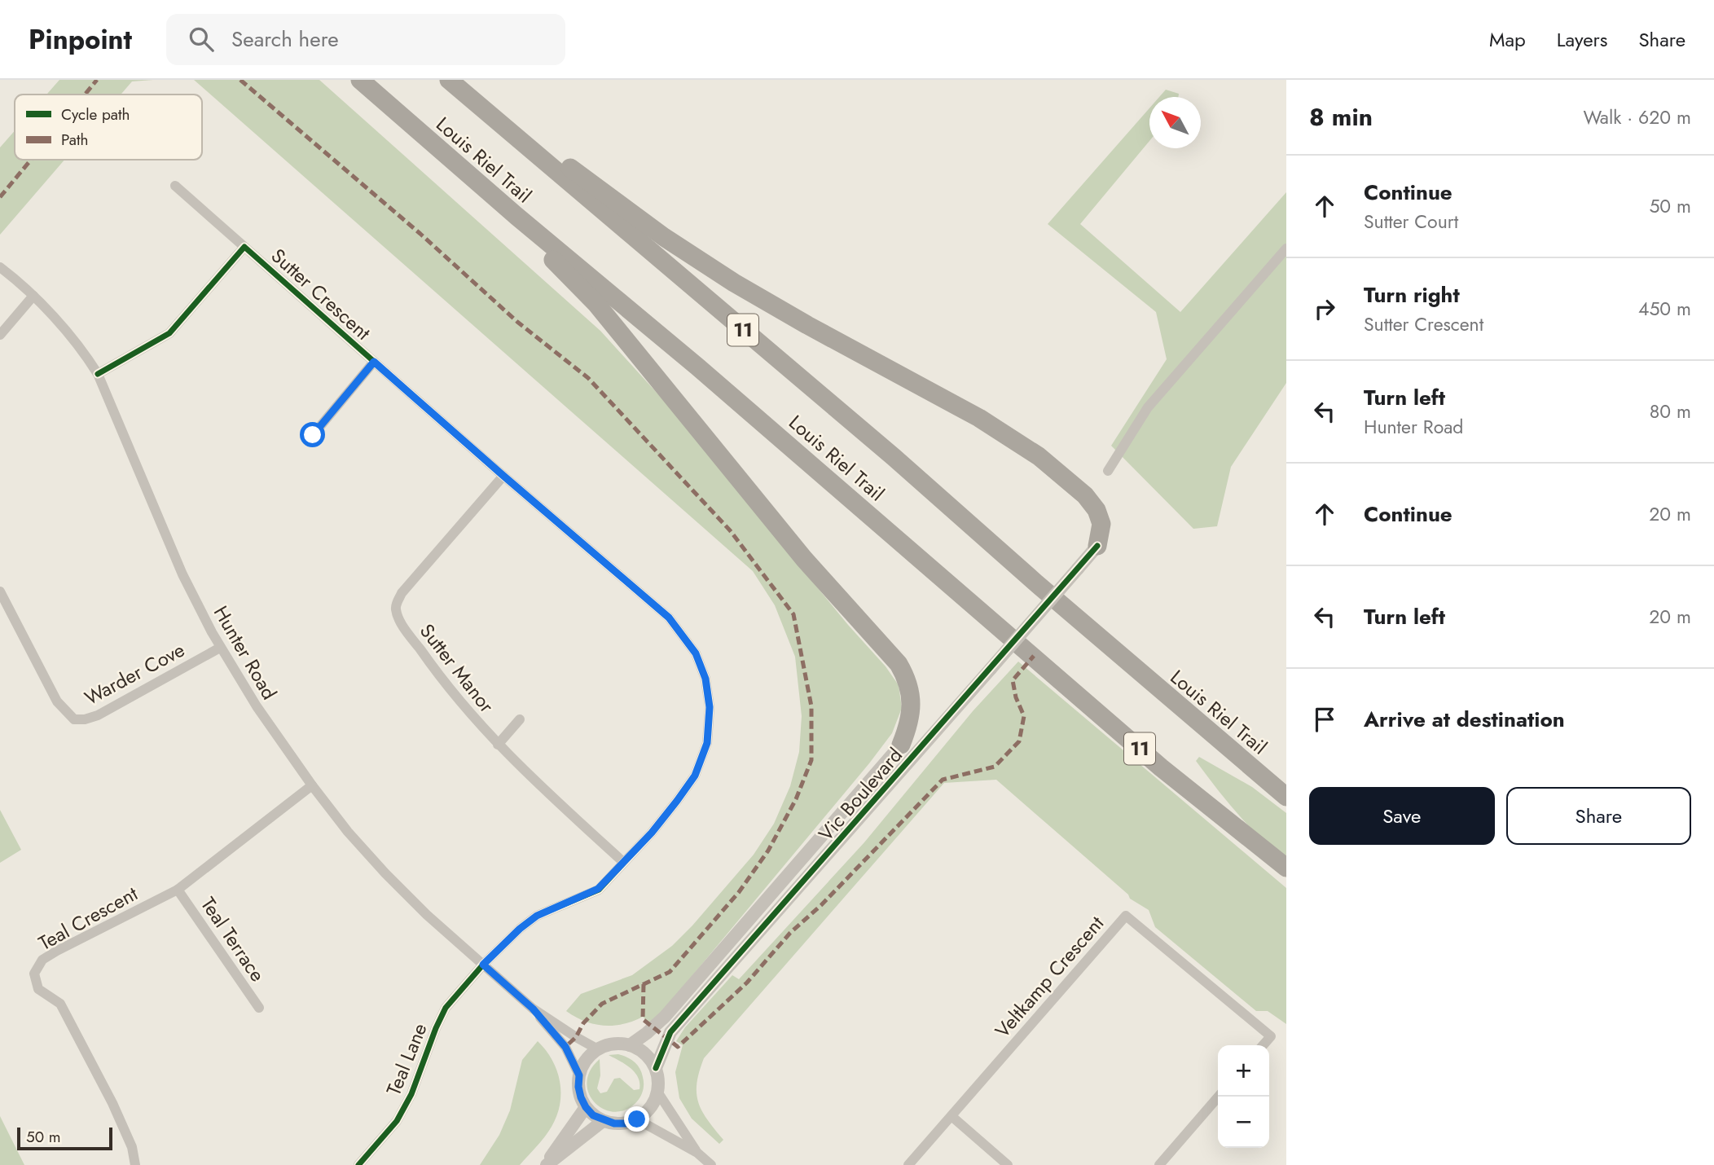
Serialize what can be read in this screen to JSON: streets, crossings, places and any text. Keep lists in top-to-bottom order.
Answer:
{
  "streets": {
    "highway": ["Louis Riel Trail", "11"],
    "street": [
      "Sutter Crescent",
      "Hunter Road",
      "Sutter Manor",
      "Warder Cove",
      "Vic Boulevard",
      "Teal Crescent",
      "Teal Terrace",
      "Veltkamp Crescent",
      "Teal Lane"
    ]
  },
  "crossings": [
    ["Sutter Crescent", "Hunter Road"],
    ["Sutter Crescent", "Sutter Manor"],
    ["Sutter Crescent", "Teal Lane"],
    ["Hunter Road", "Warder Cove"],
    ["Hunter Road", "Vic Boulevard"],
    ["Hunter Road", "Teal Crescent"],
    ["Hunter Road", "Teal Lane"],
    ["Teal Crescent", "Teal Terrace"]
  ],
  "legend": ["Cycle path", "Path"],
  "scale_bar": "50 m",
  "north": "top left",
  "page": {
    "header": "Pinpoint",
    "search": "Search here",
    "nav": ["Map", "Layers", "Share"],
    "heading": ["8 min", "Walk · 620 m"],
    "list": [
      ["Continue", "Sutter Court", "50 m"],
      ["Turn right", "Sutter Crescent", "450 m"],
      ["Turn left", "Hunter Road", "80 m"],
      ["Continue", "20 m"],
      ["Turn left", "20 m"],
      "Arrive at destination"
    ],
    "buttons": ["Save", "Share"],
    "map_buttons": ["+", "−"],
    "scale": "50 m"
  }
}
